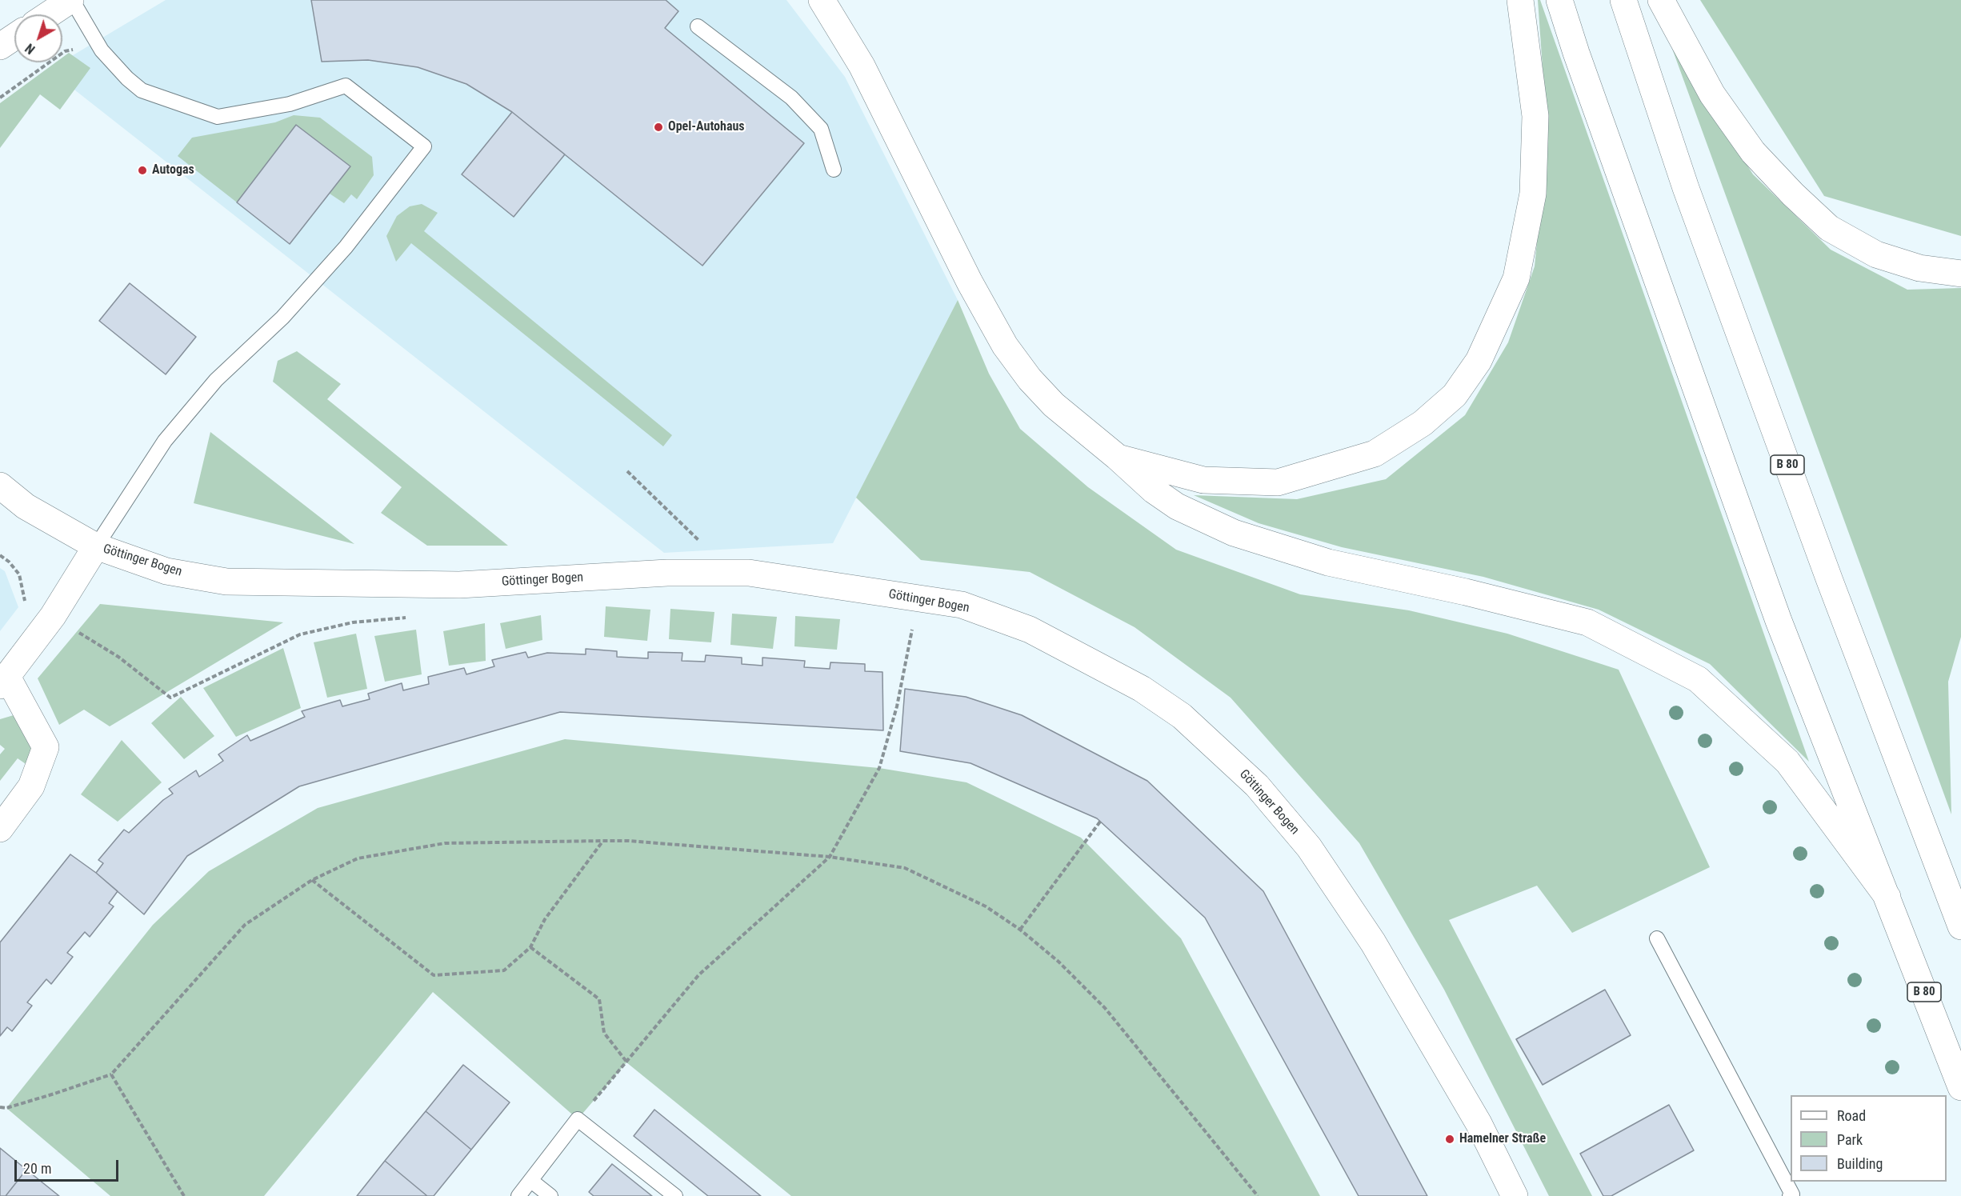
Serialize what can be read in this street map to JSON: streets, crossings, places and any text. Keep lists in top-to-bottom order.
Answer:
{
  "streets": {
    "main road": ["B 80", "Göttinger Bogen"]
  },
  "places": ["Opel-Autohaus", "Autogas", "Hamelner Straße"],
  "legend": ["Road", "Park", "Building"],
  "scale_bar": "20 m",
  "north": "bottom left"
}
